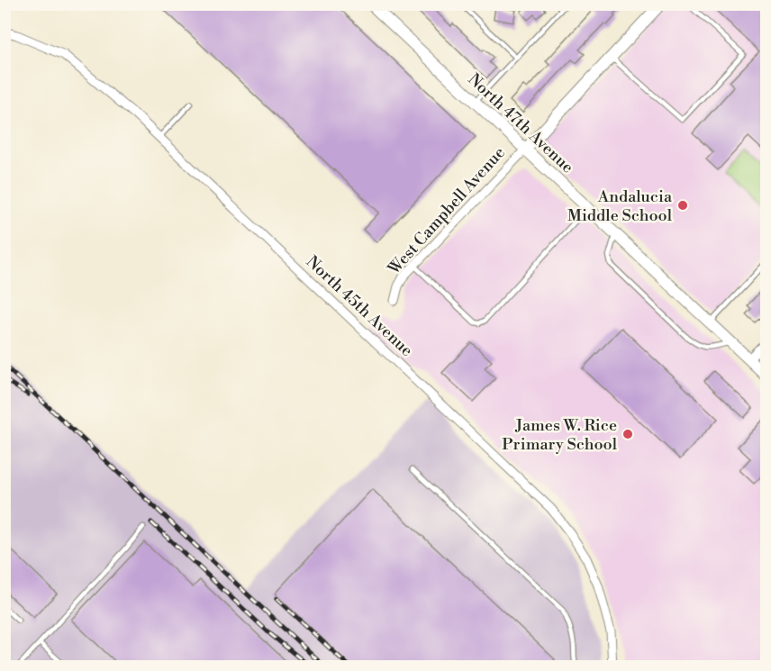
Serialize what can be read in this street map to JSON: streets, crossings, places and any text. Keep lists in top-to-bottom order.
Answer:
{
  "streets": {
    "street": ["North 47th Avenue", "West Campbell Avenue", "North 45th Avenue"]
  },
  "crossings": [
    ["North 47th Avenue", "West Campbell Avenue"]
  ],
  "places": ["Andalucia Middle School", "James W. Rice Primary School"]
}
